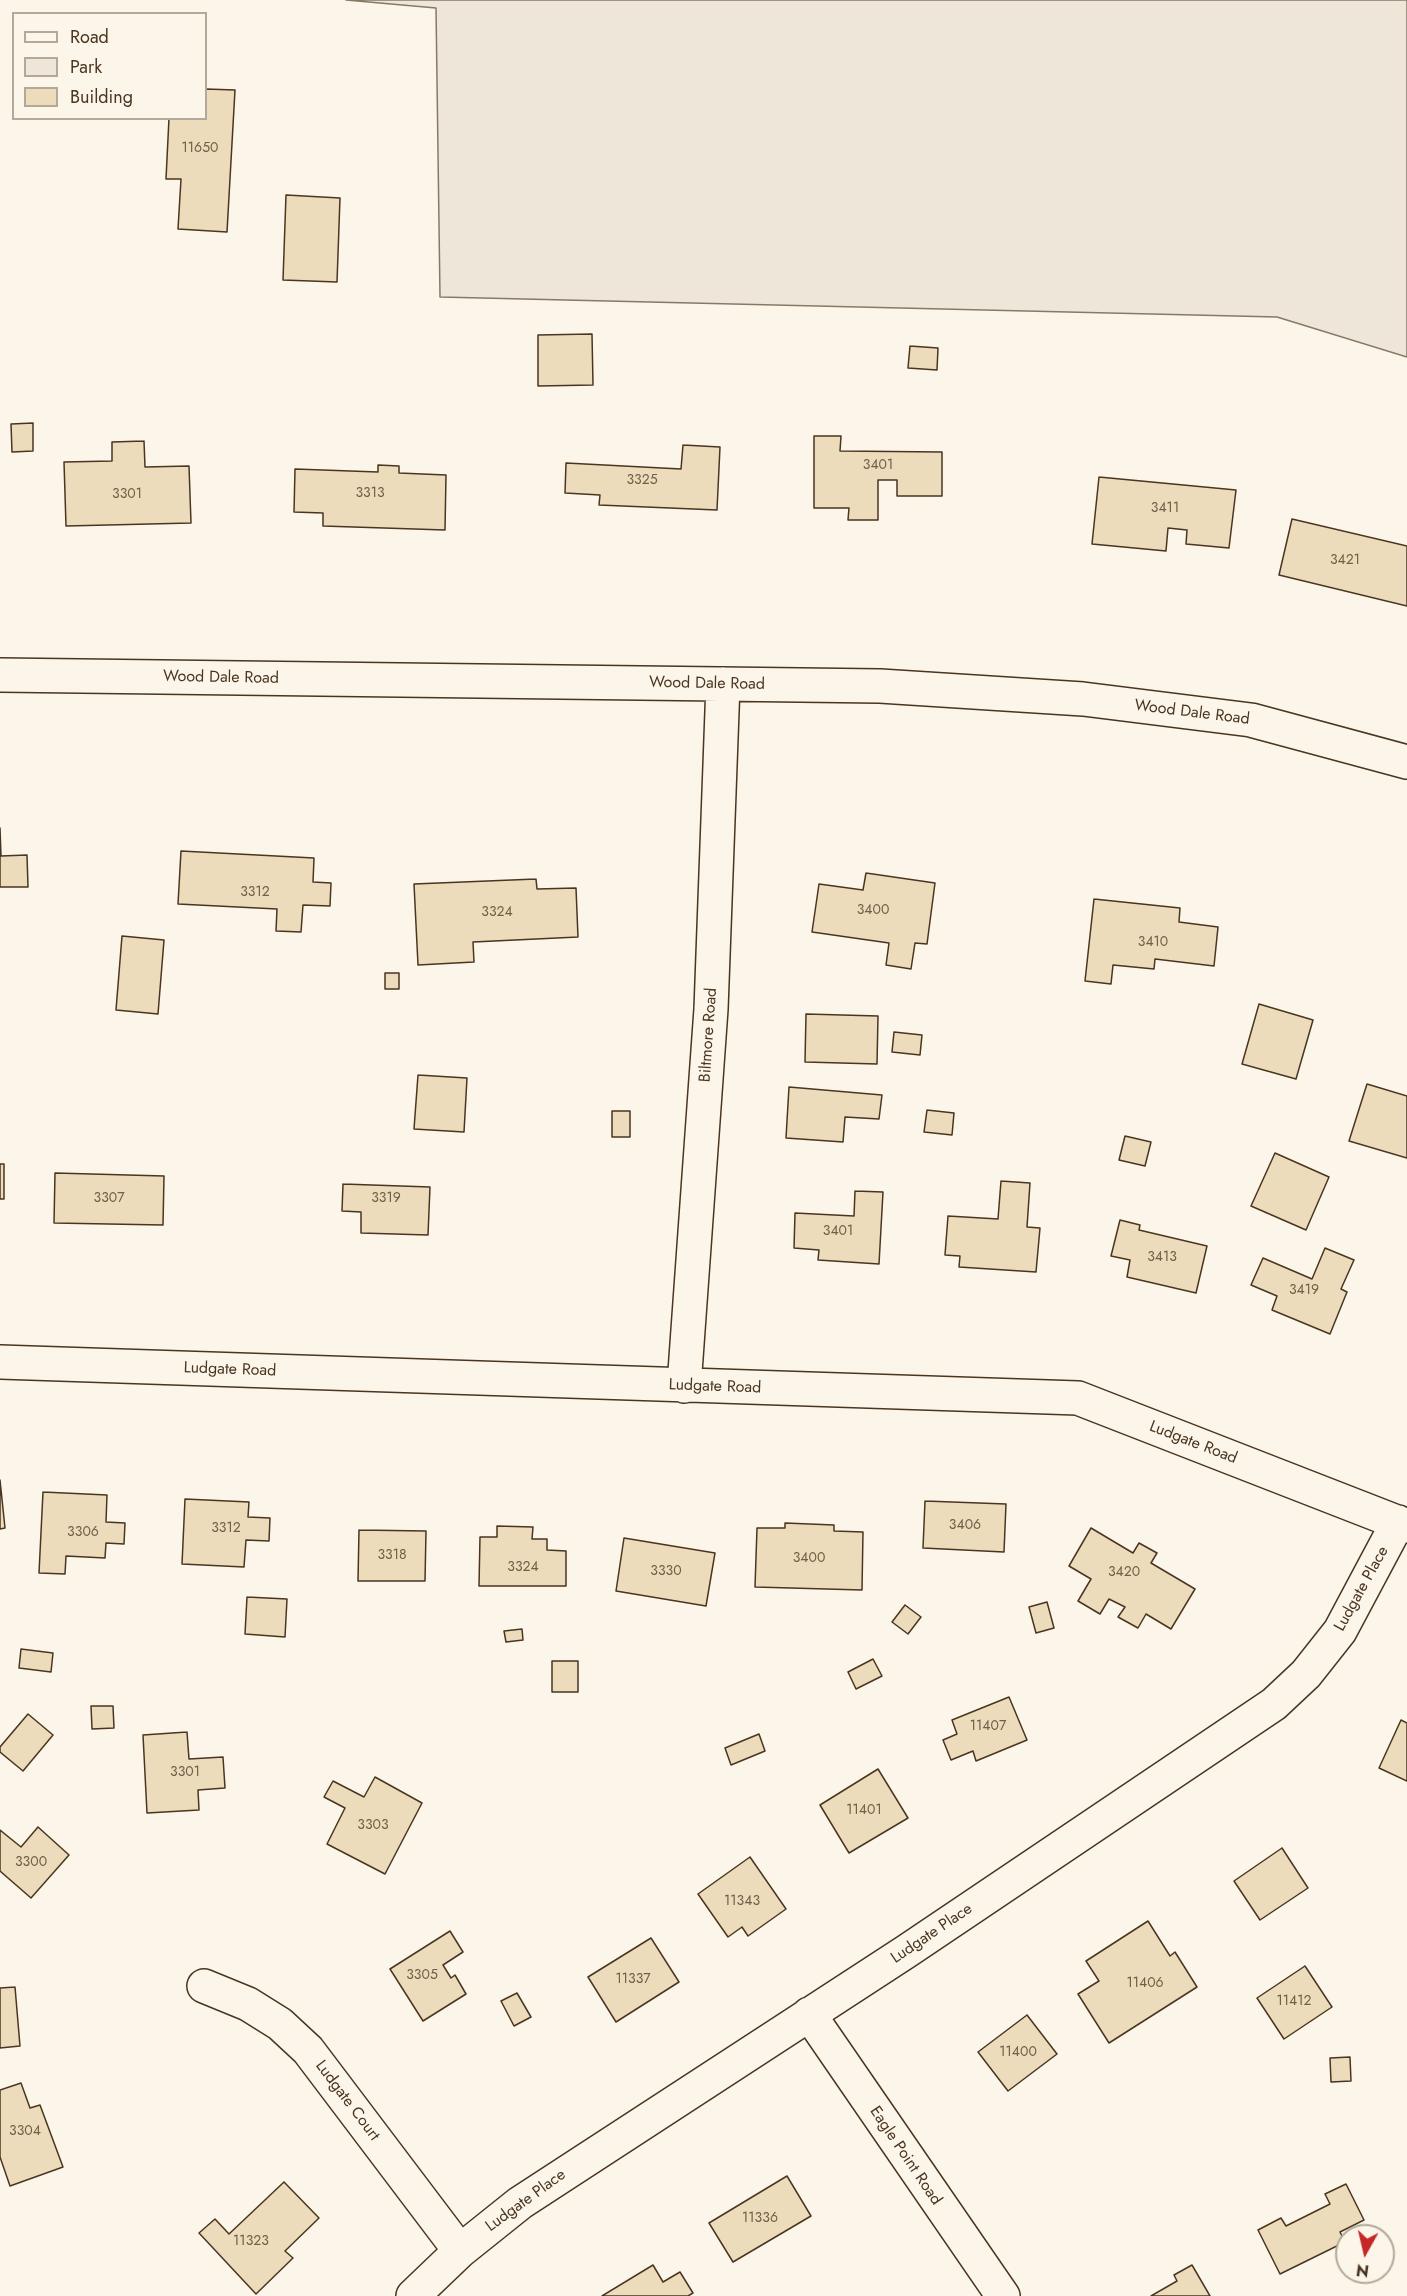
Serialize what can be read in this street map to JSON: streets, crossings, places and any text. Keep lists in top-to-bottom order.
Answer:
{
  "streets": {
    "street": [
      "Wood Dale Road",
      "Biltmore Road",
      "Ludgate Road",
      "Ludgate Place",
      "Ludgate Court",
      "Eagle Point Road"
    ]
  },
  "crossings": [
    ["Wood Dale Road", "Biltmore Road"],
    ["Biltmore Road", "Ludgate Road"],
    ["Ludgate Road", "Ludgate Place"],
    ["Ludgate Place", "Ludgate Court"],
    ["Ludgate Place", "Eagle Point Road"]
  ],
  "house_numbers": [
    "11650",
    "3401",
    "3325",
    "3313",
    "3301",
    "3411",
    "3421",
    "3312",
    "3400",
    "3324",
    "3410",
    "3307",
    "3319",
    "3401",
    "3413",
    "3419",
    "3406",
    "3312",
    "3306",
    "3318",
    "3400",
    "3324",
    "3330",
    "3420",
    "11407",
    "3301",
    "11401",
    "3303",
    "3300",
    "11343",
    "3305",
    "11337",
    "11406",
    "11412",
    "11400",
    "3304",
    "11336",
    "11323"
  ],
  "legend": ["Road", "Park", "Building"],
  "north": "bottom"
}
